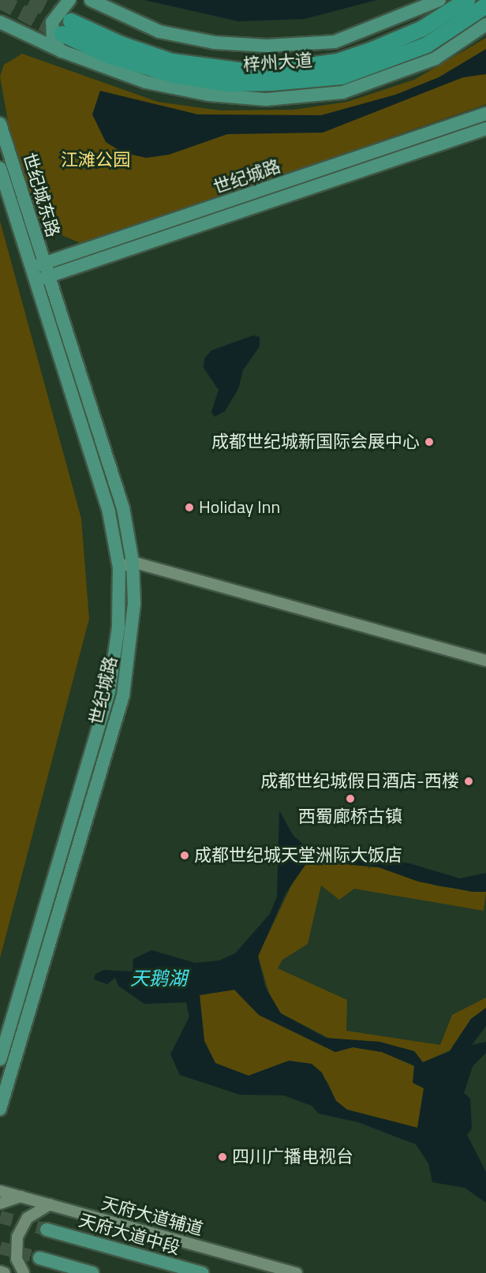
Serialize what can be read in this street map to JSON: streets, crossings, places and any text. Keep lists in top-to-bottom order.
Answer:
{
  "streets": {
    "highway": ["梓州大道"],
    "main road": ["世纪城路", "世纪城东路", "天府大道中段"],
    "street": ["天府大道辅道"]
  },
  "crossings": [
    ["世纪城路", "世纪城东路"]
  ],
  "water": ["天鹅湖"],
  "parks": ["江滩公园"],
  "places": [
    "成都世纪城新国际会展中心",
    "Holiday Inn",
    "成都世纪城假日酒店-西楼",
    "西蜀廊桥古镇",
    "成都世纪城天堂洲际大饭店",
    "四川广播电视台"
  ]
}
